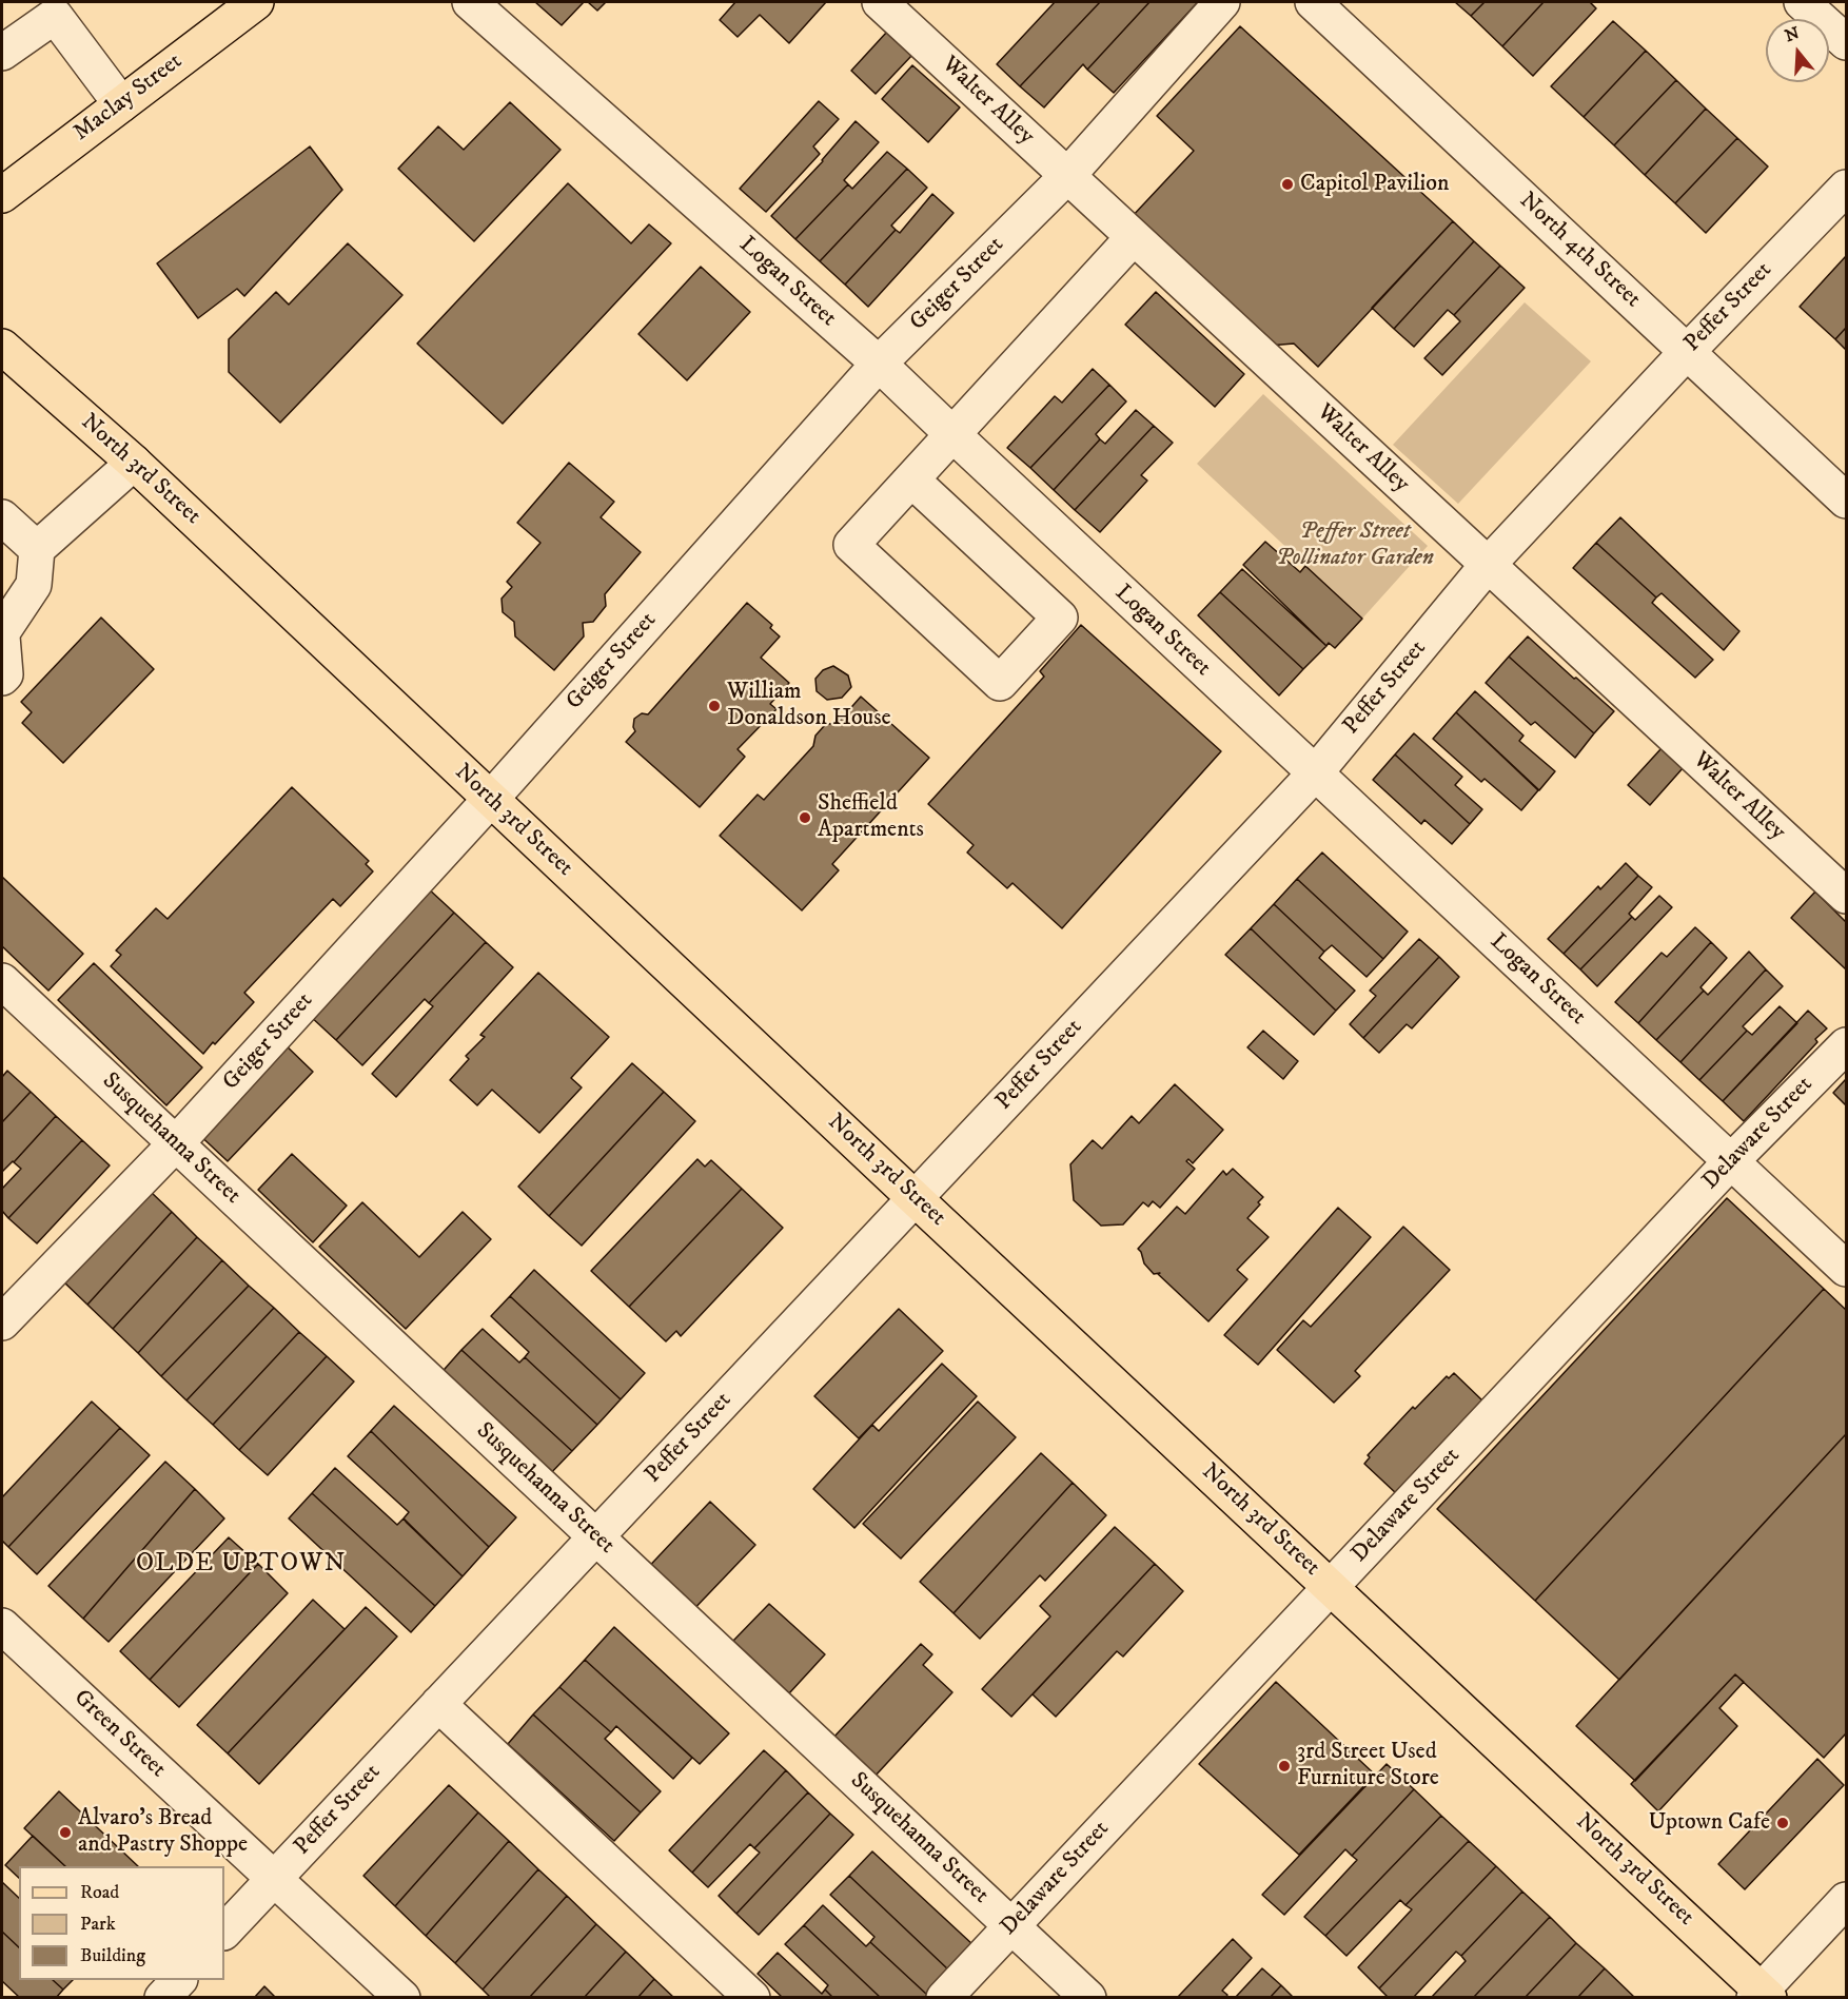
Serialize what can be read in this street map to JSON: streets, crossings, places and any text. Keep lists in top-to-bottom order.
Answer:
{
  "streets": {
    "main road": ["Maclay Street", "North 3rd Street"],
    "street": [
      "Walter Alley",
      "North 4th Street",
      "Logan Street",
      "Geiger Street",
      "Peffer Street",
      "Delaware Street",
      "Susquehanna Street",
      "Green Street"
    ]
  },
  "crossings": [
    ["Walter Alley", "Geiger Street"],
    ["Walter Alley", "Peffer Street"],
    ["North 4th Street", "Peffer Street"],
    ["Logan Street", "Geiger Street"],
    ["Logan Street", "Peffer Street"],
    ["Logan Street", "Delaware Street"],
    ["Geiger Street", "North 3rd Street"],
    ["Geiger Street", "Susquehanna Street"],
    ["Peffer Street", "North 3rd Street"],
    ["Peffer Street", "Susquehanna Street"],
    ["Peffer Street", "Green Street"],
    ["North 3rd Street", "Delaware Street"],
    ["Delaware Street", "Susquehanna Street"]
  ],
  "districts": ["OLDE UPTOWN"],
  "parks": ["Peffer Street Pollinator Garden"],
  "places": [
    "Capitol Pavilion",
    "William Donaldson House",
    "Sheffield Apartments",
    "3rd Street Used Furniture Store",
    "Uptown Cafe",
    "Alvaro's Bread and Pastry Shoppe"
  ],
  "legend": ["Road", "Park", "Building"],
  "north": "top"
}
